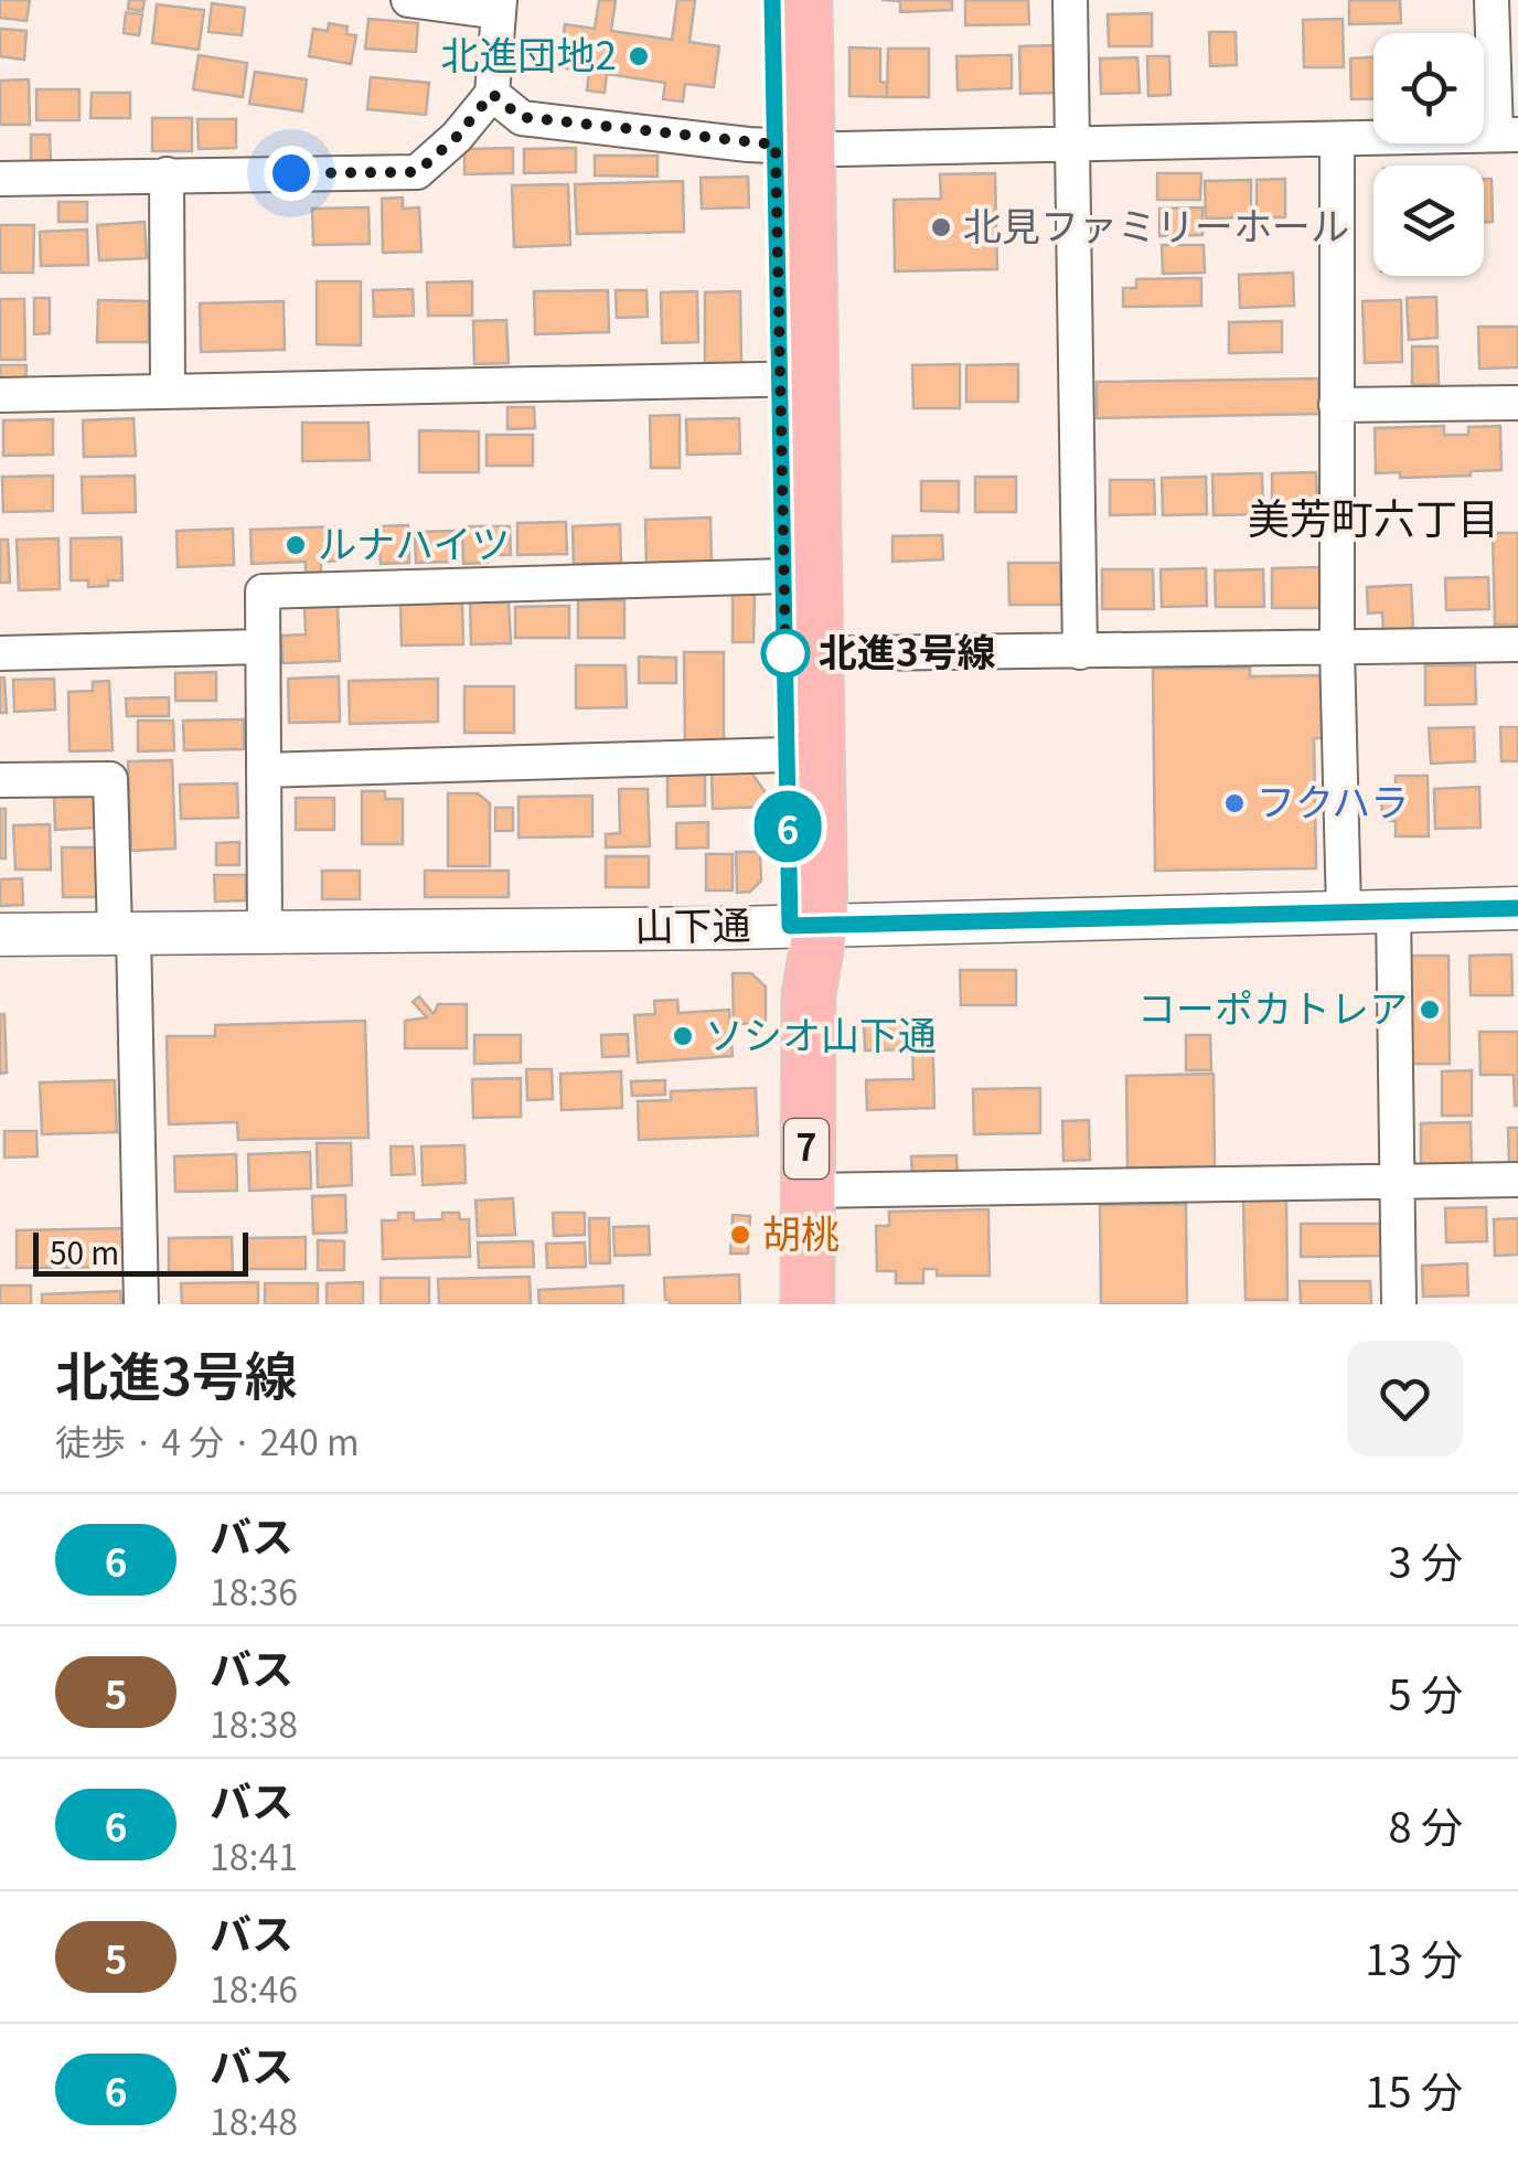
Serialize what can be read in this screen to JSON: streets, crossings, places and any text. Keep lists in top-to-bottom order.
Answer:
{
  "streets": {
    "main road": ["7"],
    "street": ["山下通"]
  },
  "crossings": [
    ["山下通", "7"]
  ],
  "districts": ["美芳町六丁目"],
  "places": [
    "北進団地2",
    "北見ファミリーホール",
    "ルナハイツ",
    "北進3号線",
    "フクハラ",
    "コーポカトレア",
    "ソシオ山下通",
    "胡桃"
  ],
  "lines": ["bus line 6"],
  "scale_bar": "50 m",
  "page": {
    "on_map": "6",
    "scale": "50 m",
    "heading": ["北進3号線", "徒歩 · 4 分 · 240 m"],
    "list": [
      {
        "mark": "6",
        "name": "バス",
        "note": "18:36",
        "value": "3 分"
      },
      {
        "mark": "5",
        "name": "バス",
        "note": "18:38",
        "value": "5 分"
      },
      {
        "mark": "6",
        "name": "バス",
        "note": "18:41",
        "value": "8 分"
      },
      {
        "mark": "5",
        "name": "バス",
        "note": "18:46",
        "value": "13 分"
      },
      {
        "mark": "6",
        "name": "バス",
        "note": "18:48",
        "value": "15 分"
      }
    ]
  }
}
